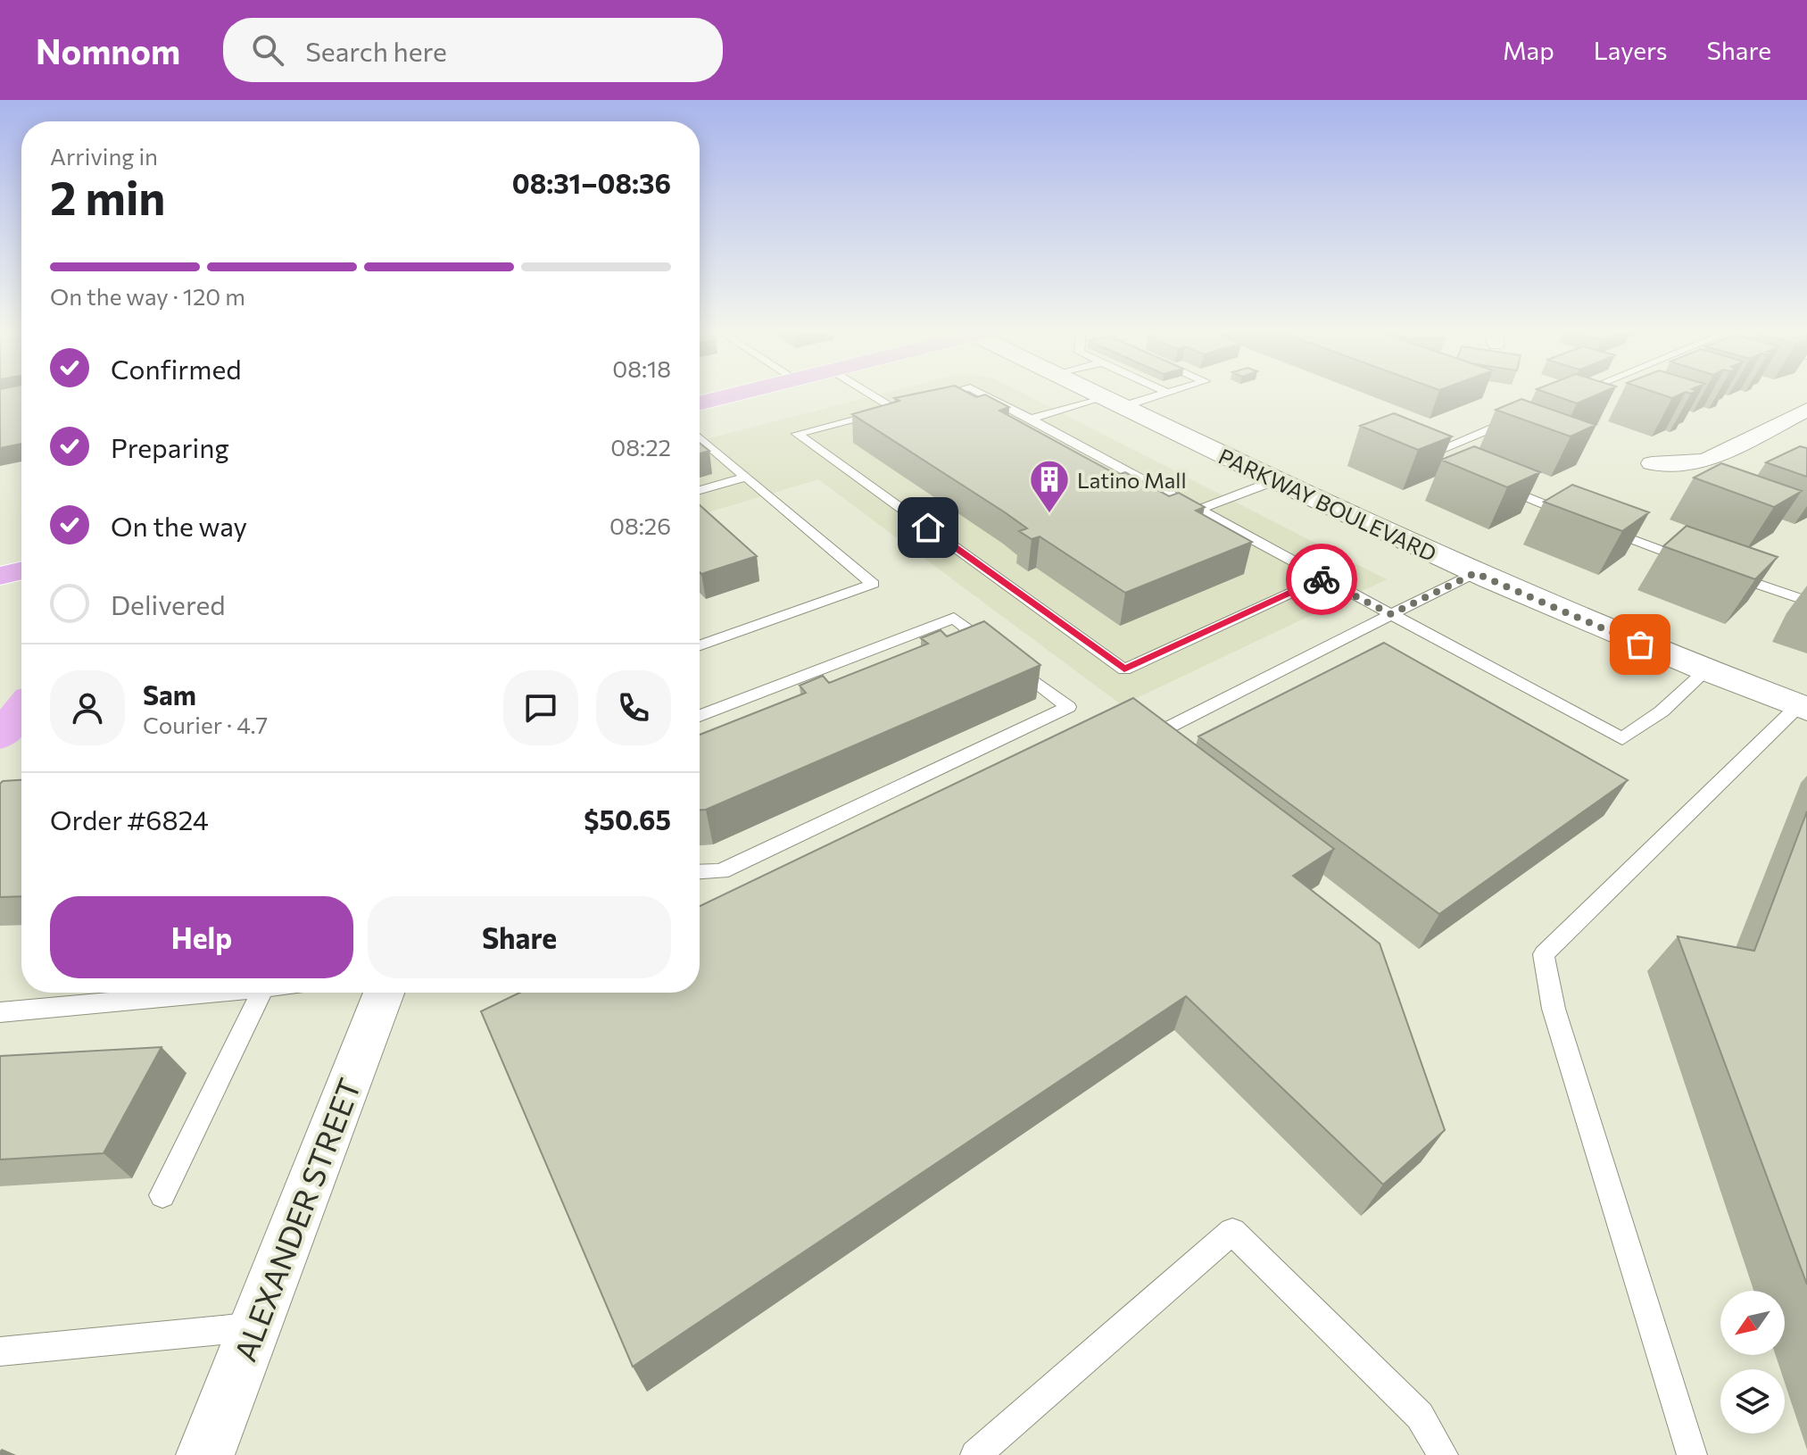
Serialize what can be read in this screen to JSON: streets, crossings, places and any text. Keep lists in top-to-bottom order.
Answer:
{
  "streets": {
    "street": ["PARKWAY BOULEVARD", "ALEXANDER STREET"]
  },
  "places": {
    "building": ["Latino Mall"]
  },
  "north": "bottom left",
  "page": {
    "header": "Nomnom",
    "search": "Search here",
    "nav": ["Map", "Layers", "Share"],
    "heading": ["2 min", "Arriving in", "08:31–08:36"],
    "panel": [
      "Sam",
      "Courier · 4.7",
      "Order #6824",
      "$50.65"
    ],
    "bar": "On the way · 120 m",
    "list": [
      ["Confirmed", "08:18"],
      ["Preparing", "08:22"],
      ["On the way", "08:26"],
      "Delivered"
    ],
    "buttons": ["Help", "Share"]
  }
}
